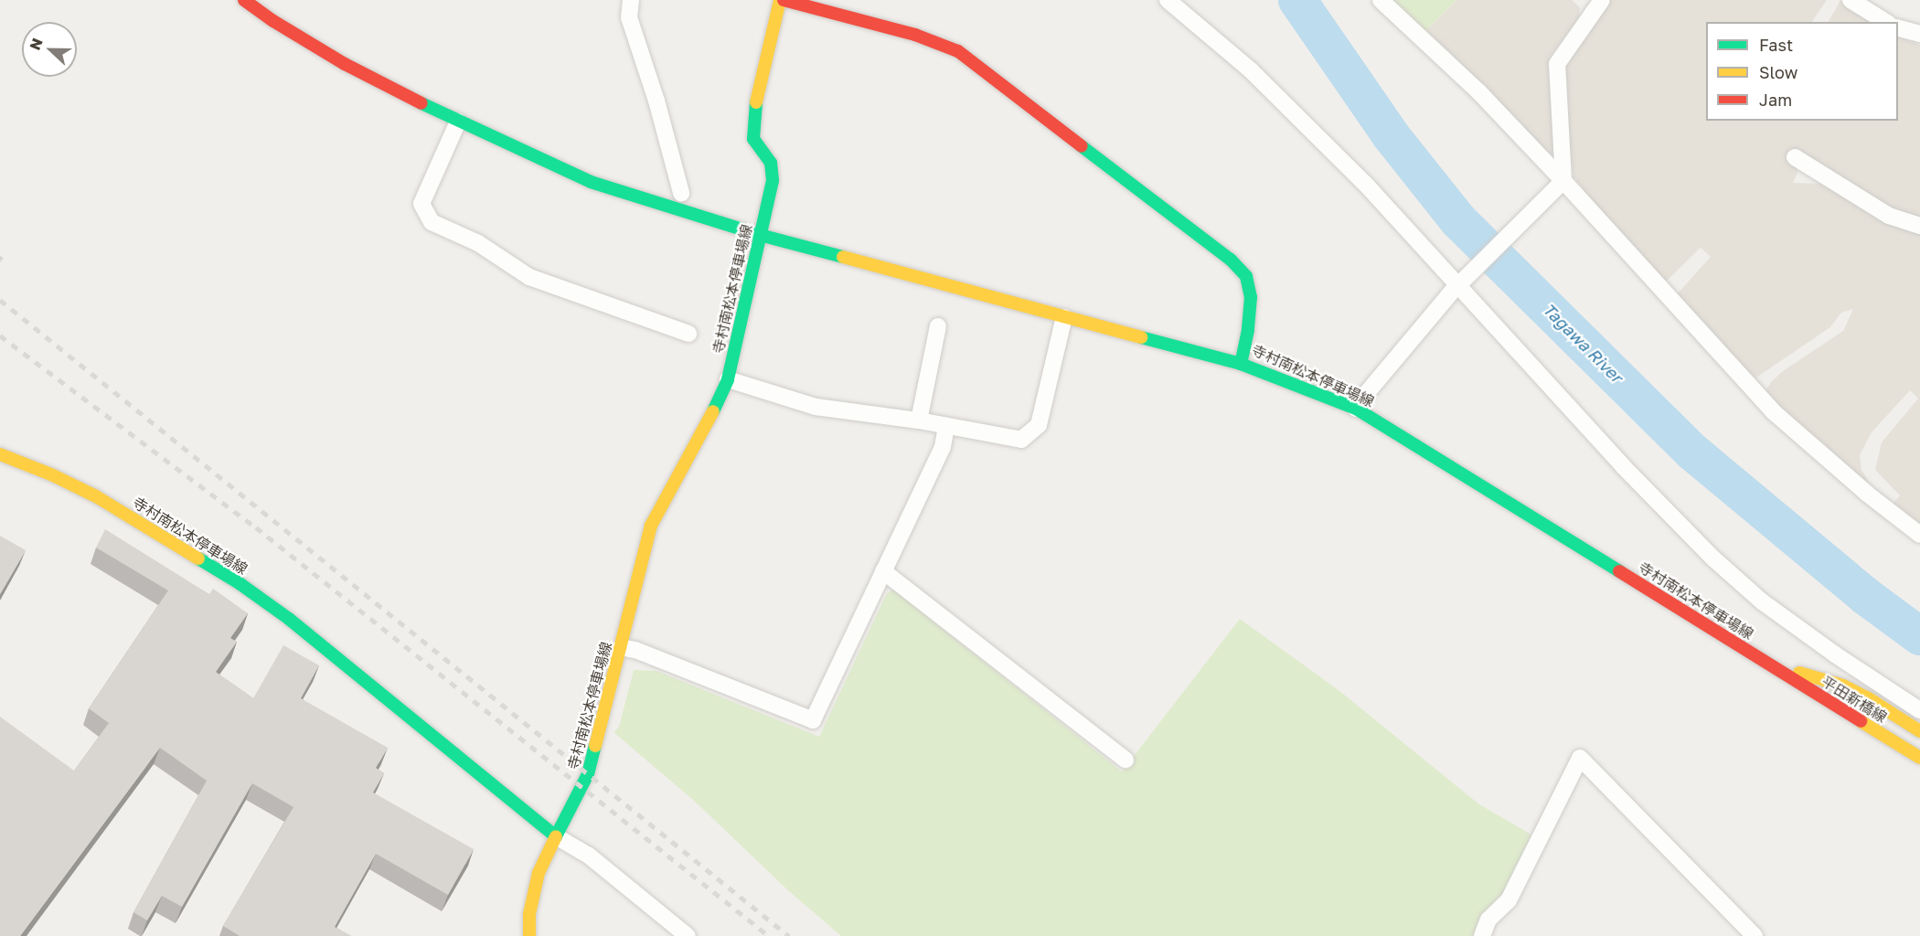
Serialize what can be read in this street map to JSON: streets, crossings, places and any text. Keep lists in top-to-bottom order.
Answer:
{
  "streets": {
    "main road": ["寺村南松本停車場線", "平田新橋線"]
  },
  "crossings": [
    ["寺村南松本停車場線", "平田新橋線"]
  ],
  "water": ["Tagawa River"],
  "legend": ["Fast", "Slow", "Jam"],
  "north": "left"
}
